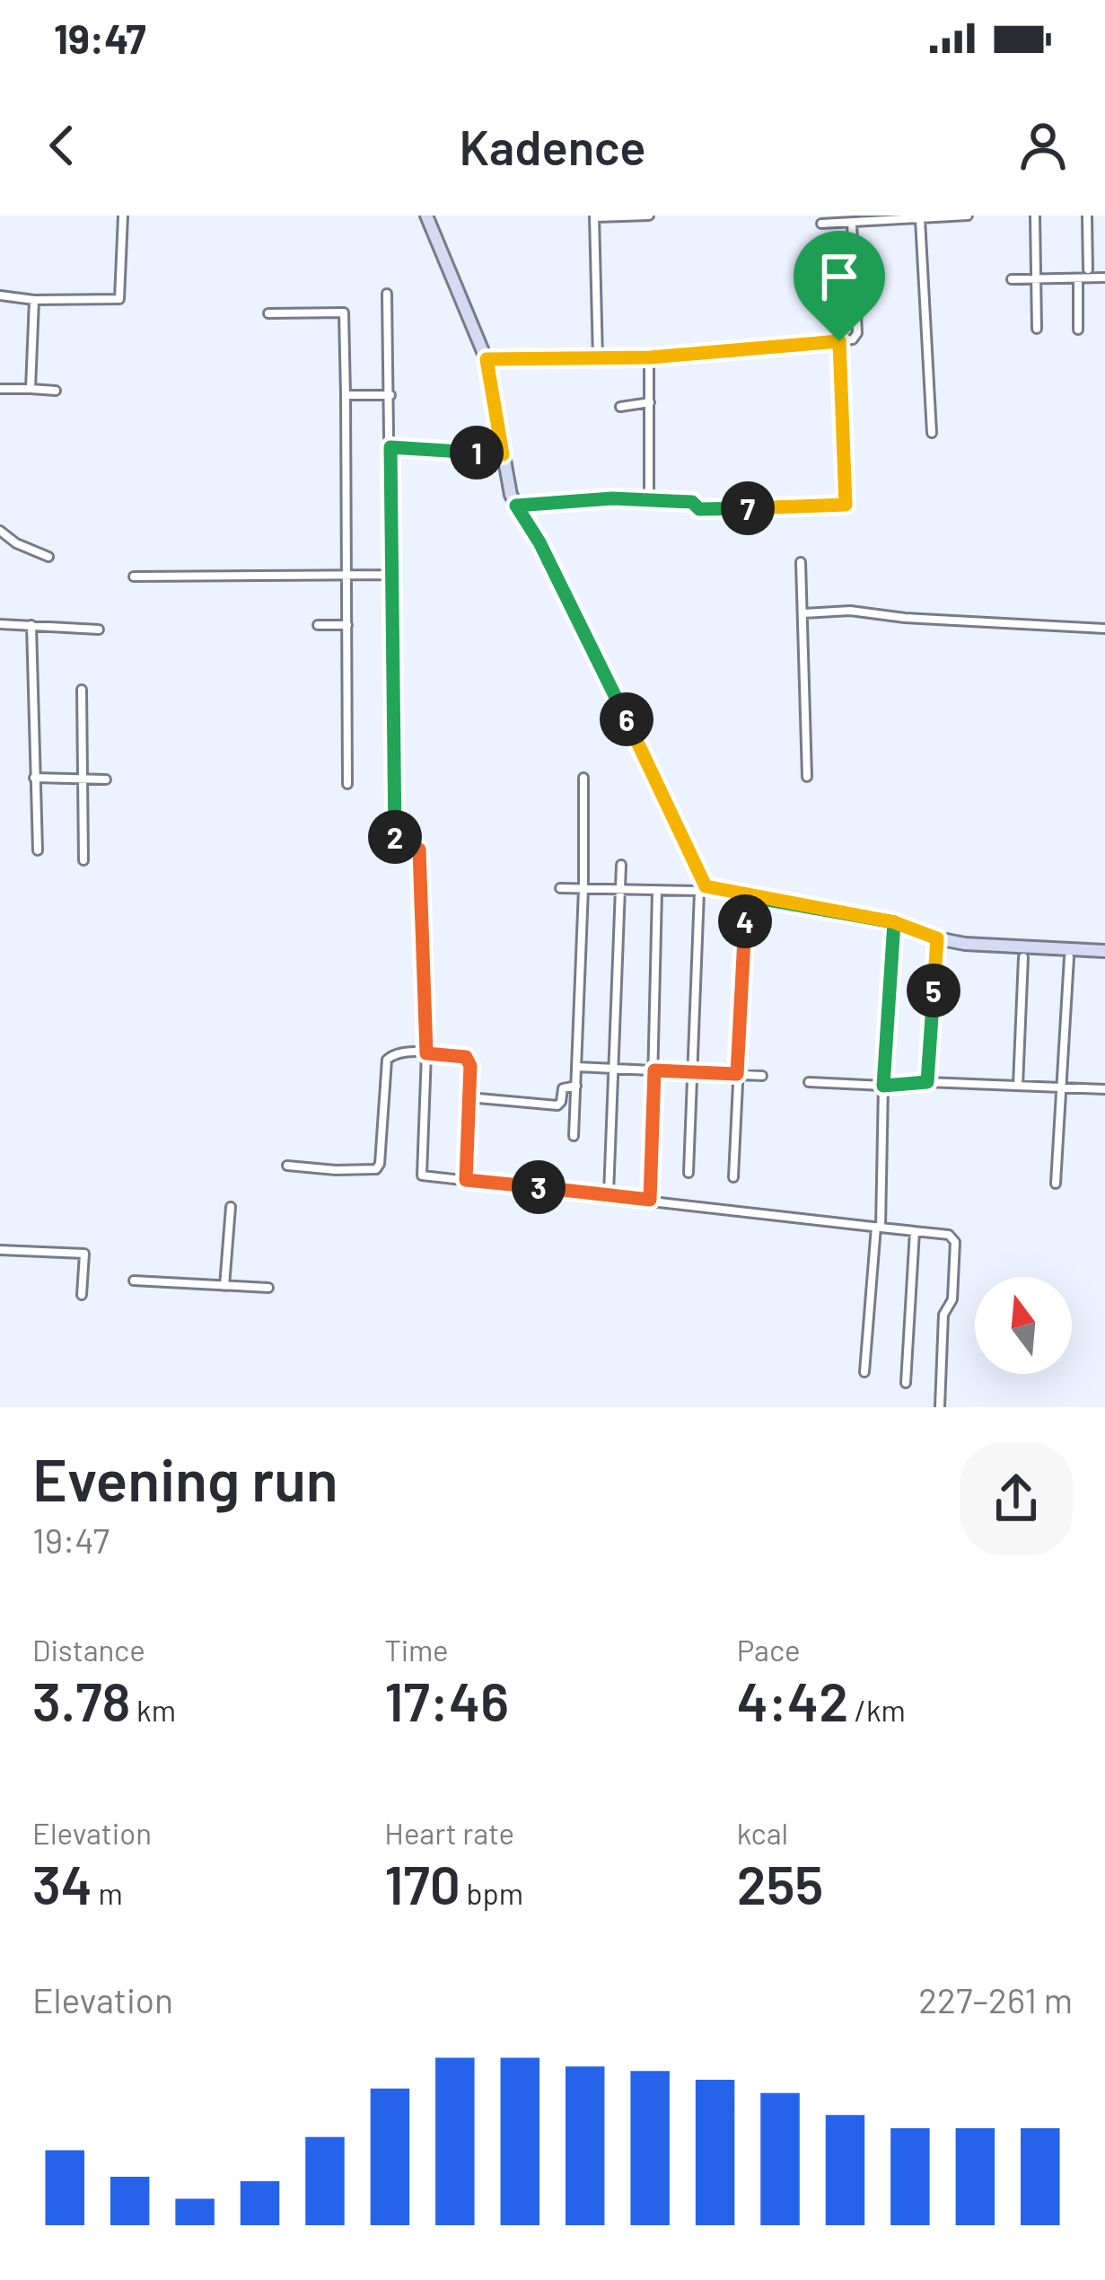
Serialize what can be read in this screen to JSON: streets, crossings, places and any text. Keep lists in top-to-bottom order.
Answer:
{
  "north": "top",
  "page": {
    "status": "19:47",
    "header": "Kadence",
    "pins": [
      "1",
      "7",
      "6",
      "2",
      "4",
      "5",
      "3"
    ],
    "heading": ["Evening run", "19:47"],
    "stats": [
      ["Distance", "3.78 km"],
      ["Time", "17:46"],
      ["Pace", "4:42 /km"],
      ["Elevation", "34 m"],
      ["Heart rate", "170 bpm"],
      ["kcal", "255"]
    ],
    "chart": ["Elevation", "227–261 m"]
  }
}
